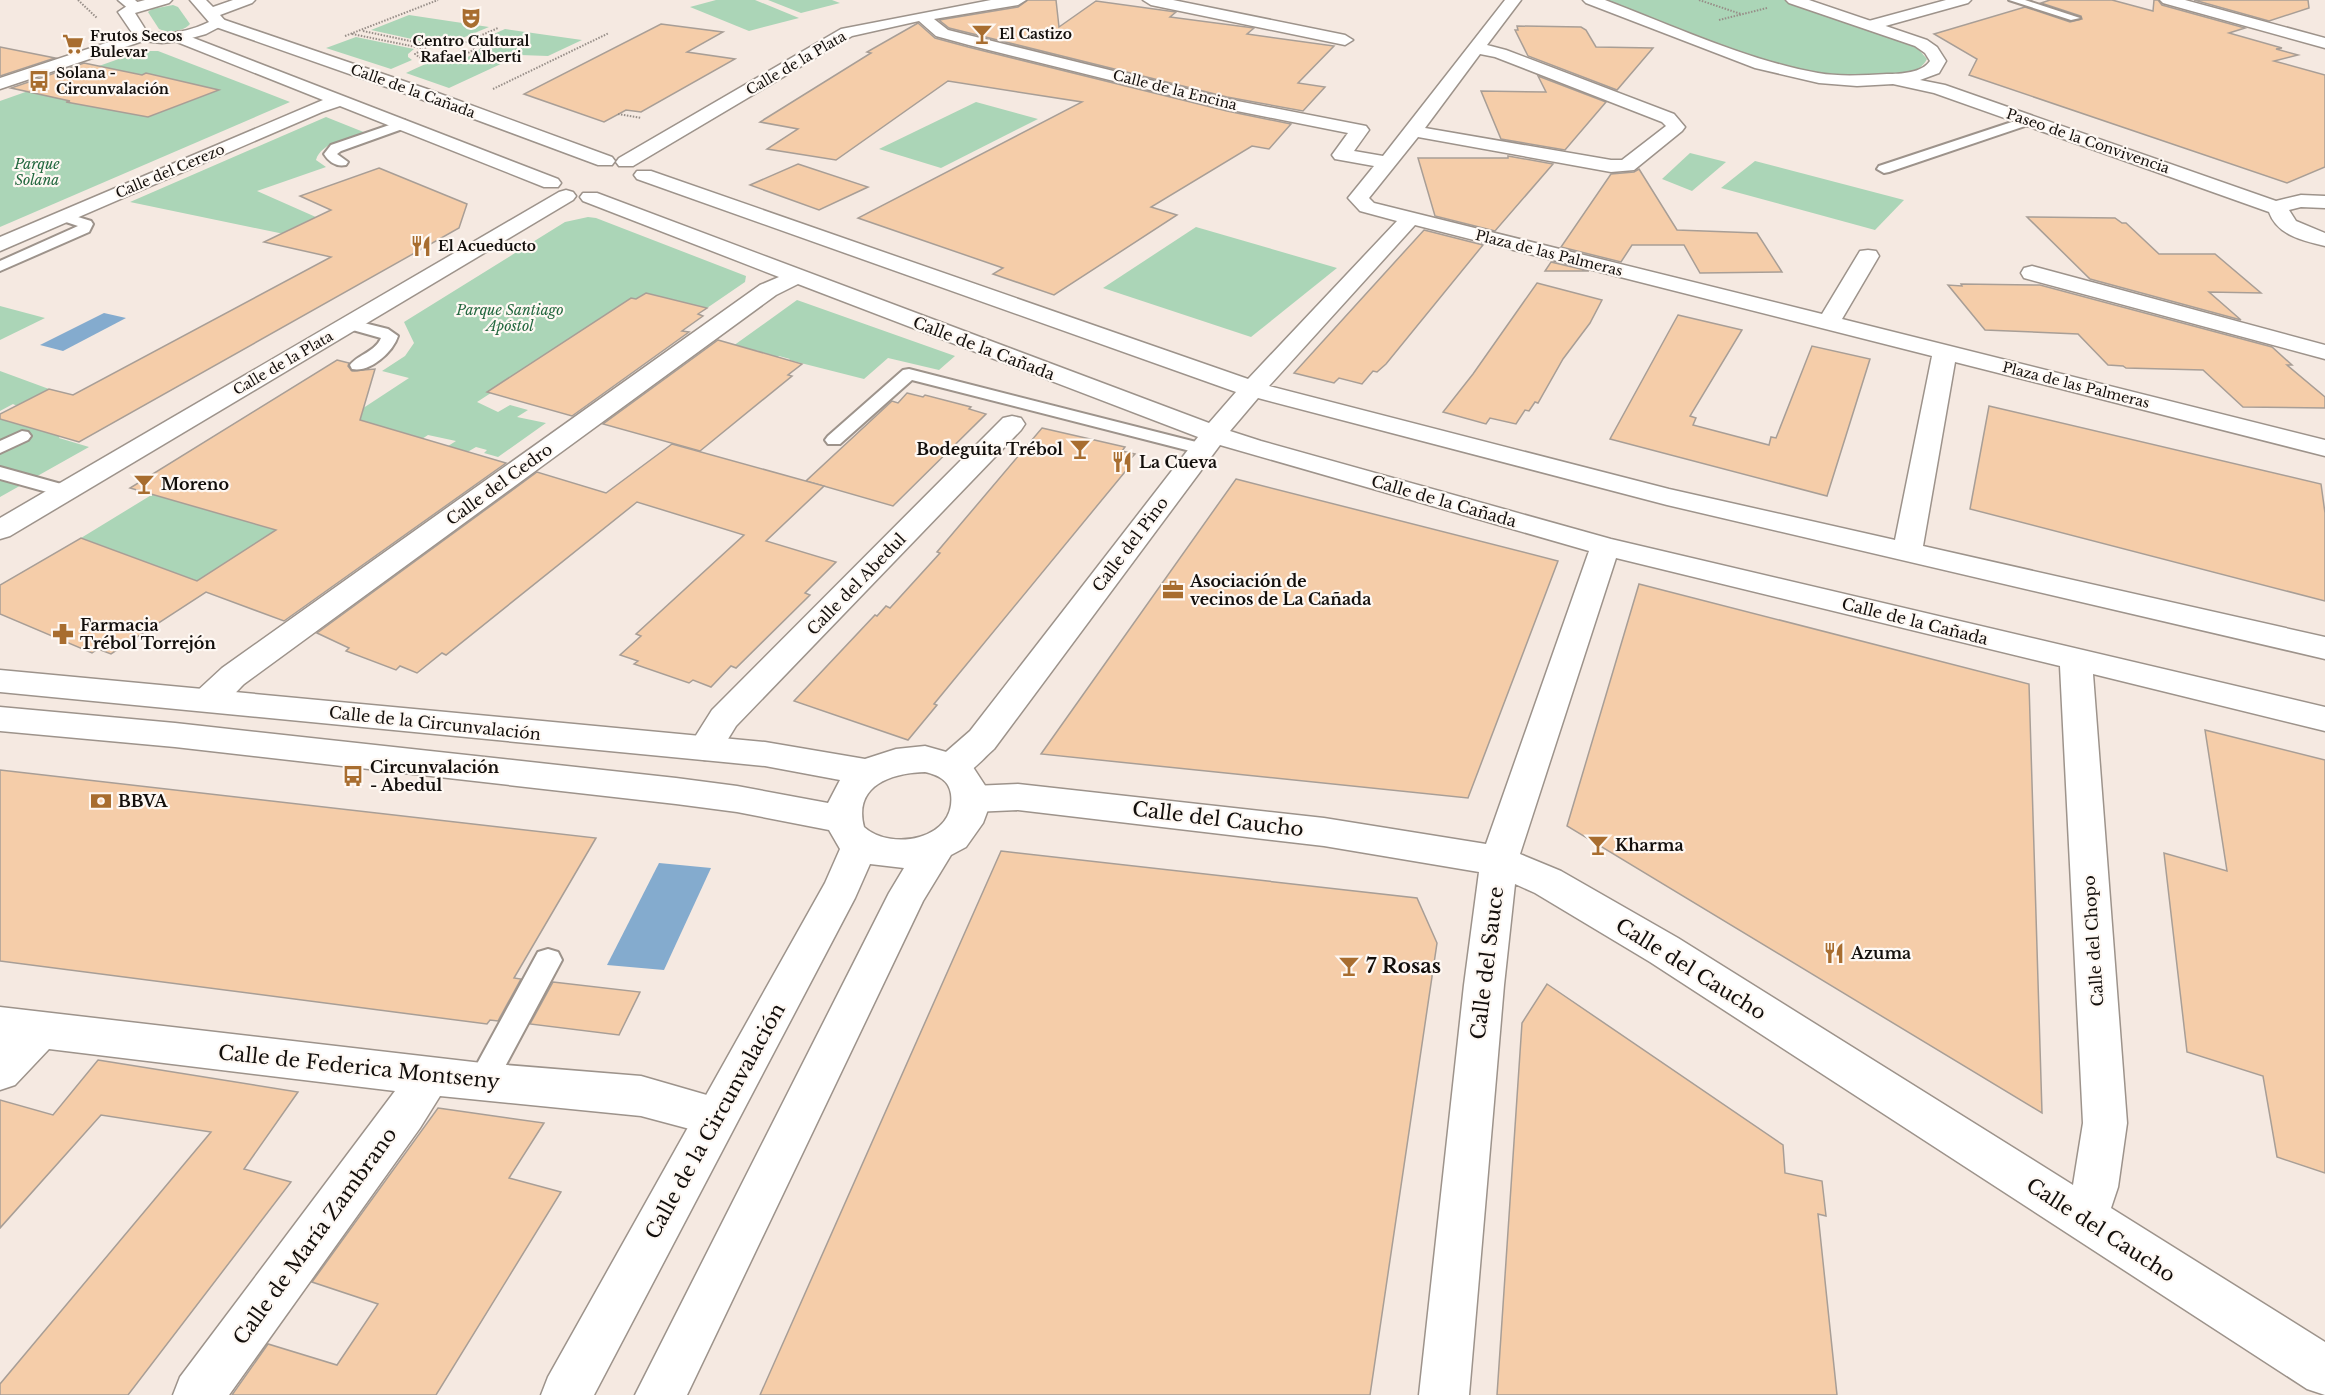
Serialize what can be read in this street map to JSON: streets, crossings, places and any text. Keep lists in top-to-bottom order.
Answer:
{
  "streets": {
    "street": [
      "Calle de la Plata",
      "Calle de la Encina",
      "Calle de la Cañada",
      "Paseo de la Convivencia",
      "Calle del Cerezo",
      "Plaza de las Palmeras",
      "Calle del Cedro",
      "Calle del Pino",
      "Calle del Abedul",
      "Calle de la Circunvalación",
      "Calle del Caucho",
      "Calle del Chopo",
      "Calle del Sauce",
      "Calle de Federica Montseny",
      "Calle de María Zambrano"
    ]
  },
  "crossings": [
    ["Calle de la Plata", "Calle de la Encina"],
    ["Calle de la Plata", "Calle de la Cañada"],
    ["Calle de la Encina", "Plaza de las Palmeras"],
    ["Calle de la Cañada", "Calle del Cerezo"],
    ["Calle de la Cañada", "Calle del Cedro"],
    ["Calle de la Cañada", "Calle del Pino"],
    ["Calle de la Cañada", "Calle del Chopo"],
    ["Calle de la Cañada", "Calle del Sauce"],
    ["Plaza de las Palmeras", "Calle del Pino"],
    ["Calle del Cedro", "Calle de la Circunvalación"],
    ["Calle del Pino", "Calle de la Circunvalación"],
    ["Calle del Pino", "Calle del Caucho"],
    ["Calle del Abedul", "Calle de la Circunvalación"],
    ["Calle de la Circunvalación", "Calle del Caucho"],
    ["Calle de la Circunvalación", "Calle de Federica Montseny"],
    ["Calle del Caucho", "Calle del Chopo"],
    ["Calle del Caucho", "Calle del Sauce"],
    ["Calle de Federica Montseny", "Calle de María Zambrano"]
  ],
  "parks": ["Parque Solana", "Parque Santiago Apóstol"],
  "places": {
    "theatre": ["Centro Cultural Rafael Alberti"],
    "bar": [
      "El Castizo",
      "Bodeguita Trébol",
      "Moreno",
      "Kharma",
      "7 Rosas"
    ],
    "supermarket": ["Frutos Secos Bulevar"],
    "bus stop": ["Solana - Circunvalación", "Circunvalación - Abedul"],
    "restaurant": ["El Acueducto", "La Cueva", "Azuma"],
    "office": ["Asociación de vecinos de La Cañada"],
    "pharmacy": ["Farmacia Trébol Torrejón"],
    "bank": ["BBVA"]
  }
}
